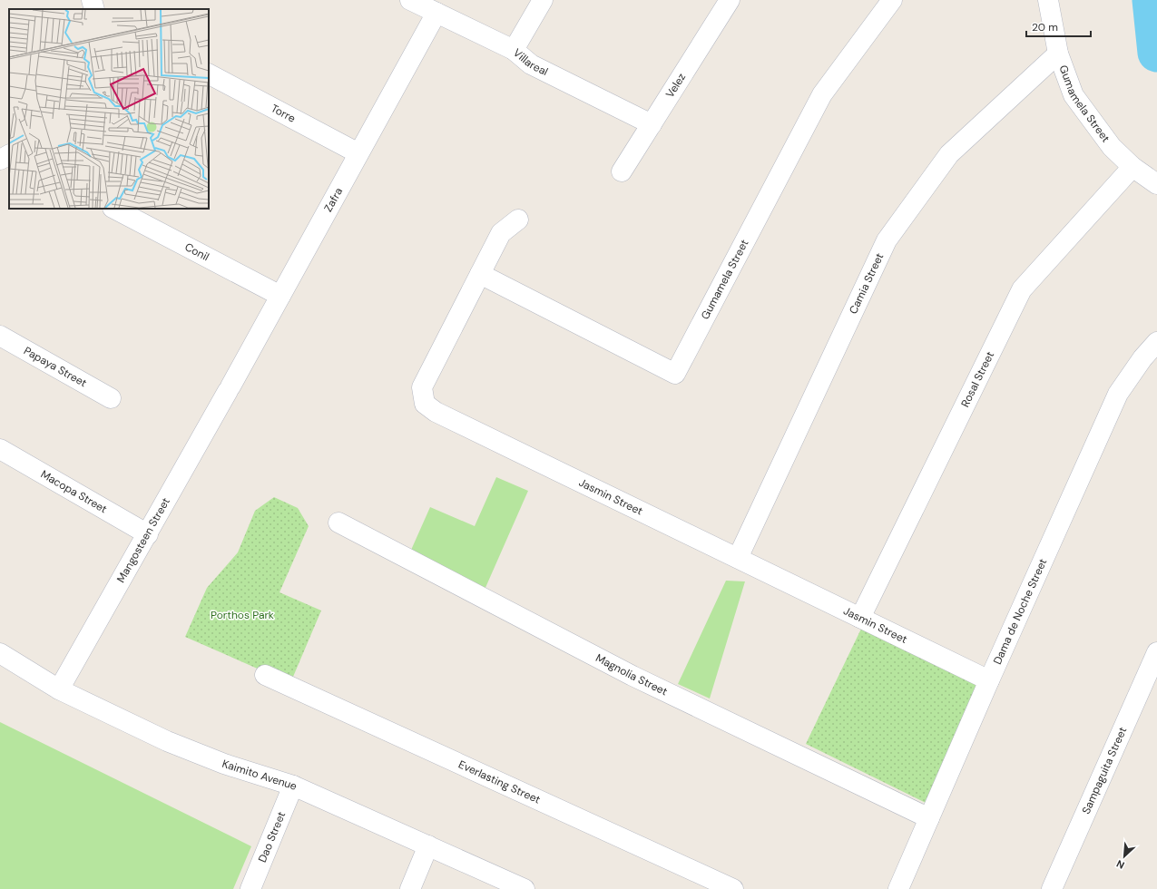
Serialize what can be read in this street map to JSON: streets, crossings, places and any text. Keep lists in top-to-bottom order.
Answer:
{
  "streets": {
    "street": [
      "Villareal",
      "Velez",
      "Gumamela Street",
      "Torre",
      "Zafra",
      "Conil",
      "Camia Street",
      "Papaya Street",
      "Rosal Street",
      "Macopa Street",
      "Jasmin Street",
      "Mangosteen Street",
      "Dama de Noche Street",
      "Magnolia Street",
      "Sampaguita Street",
      "Kaimito Avenue",
      "Everlasting Street",
      "Dao Street"
    ]
  },
  "crossings": [
    ["Villareal", "Velez"],
    ["Villareal", "Zafra"],
    ["Gumamela Street", "Camia Street"],
    ["Gumamela Street", "Rosal Street"],
    ["Gumamela Street", "Jasmin Street"],
    ["Torre", "Zafra"],
    ["Zafra", "Conil"],
    ["Zafra", "Mangosteen Street"],
    ["Camia Street", "Jasmin Street"],
    ["Rosal Street", "Jasmin Street"],
    ["Macopa Street", "Mangosteen Street"],
    ["Jasmin Street", "Dama de Noche Street"],
    ["Mangosteen Street", "Kaimito Avenue"],
    ["Dama de Noche Street", "Magnolia Street"],
    ["Kaimito Avenue", "Dao Street"]
  ],
  "parks": ["Porthos Park"],
  "scale_bar": "20 m",
  "north": "bottom left"
}
